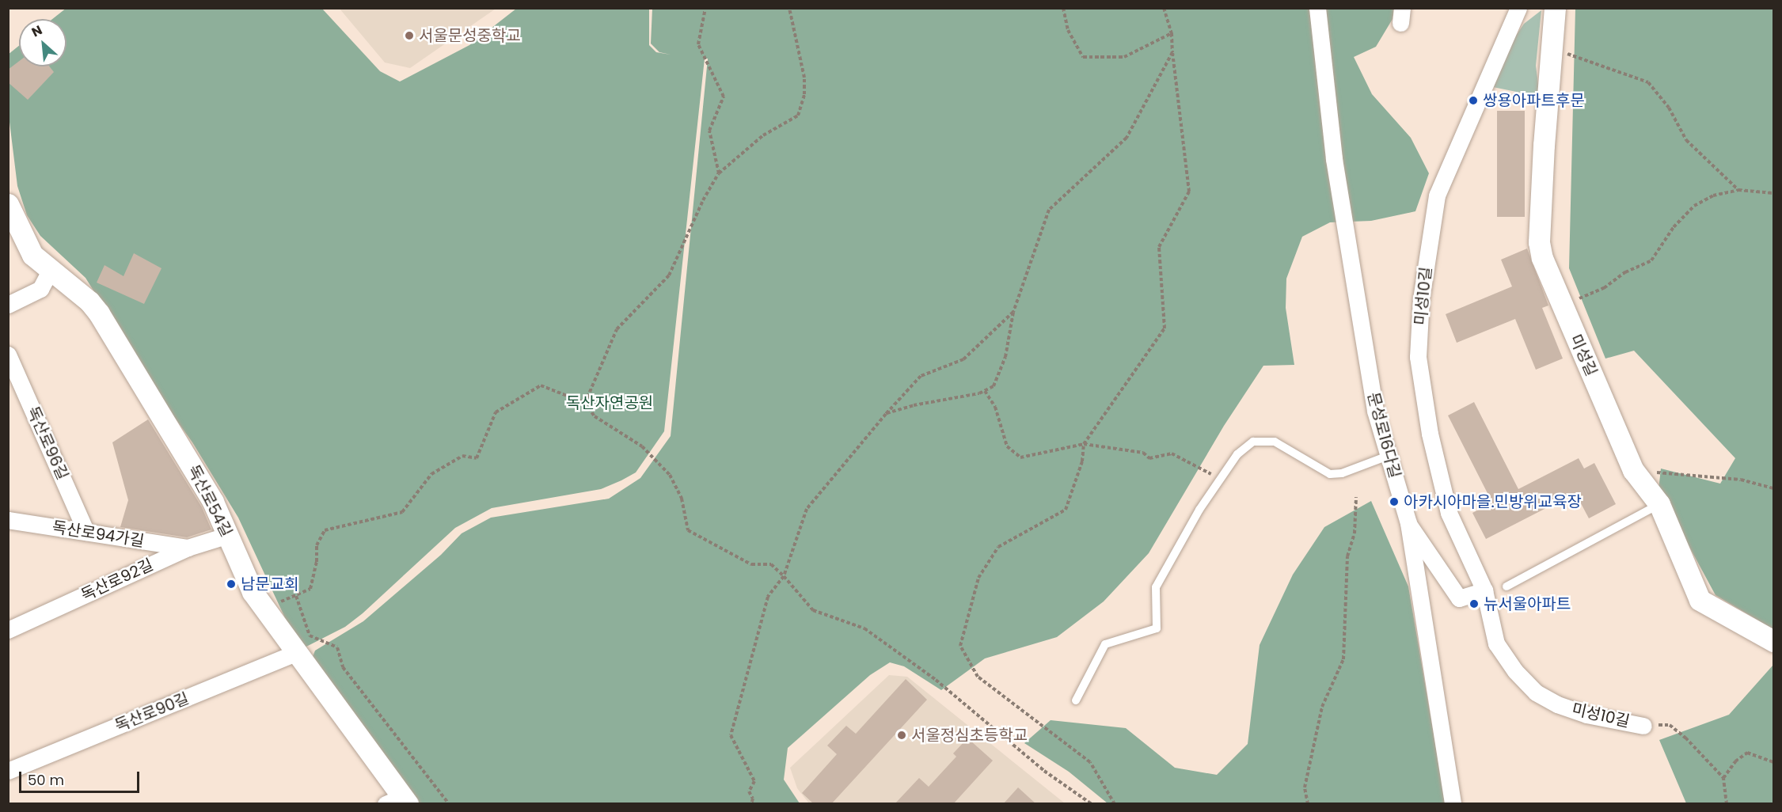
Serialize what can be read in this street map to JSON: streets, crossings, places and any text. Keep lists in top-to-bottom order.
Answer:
{
  "streets": {
    "street": [
      "미성10길",
      "미성길",
      "문성로16다길",
      "독산로96길",
      "독산로54길",
      "독산로94가길",
      "독산로92길",
      "독산로90길"
    ]
  },
  "crossings": [
    ["독산로96길", "독산로94가길"],
    ["독산로54길", "독산로92길"],
    ["독산로54길", "독산로90길"],
    ["독산로94가길", "독산로92길"]
  ],
  "parks": ["독산자연공원"],
  "places": [
    "서울문성중학교",
    "쌍용아파트후문",
    "아카시아마을.민방위교육장",
    "남문교회",
    "뉴서울아파트",
    "서울정심초등학교"
  ],
  "scale_bar": "50 m",
  "north": "top left"
}
